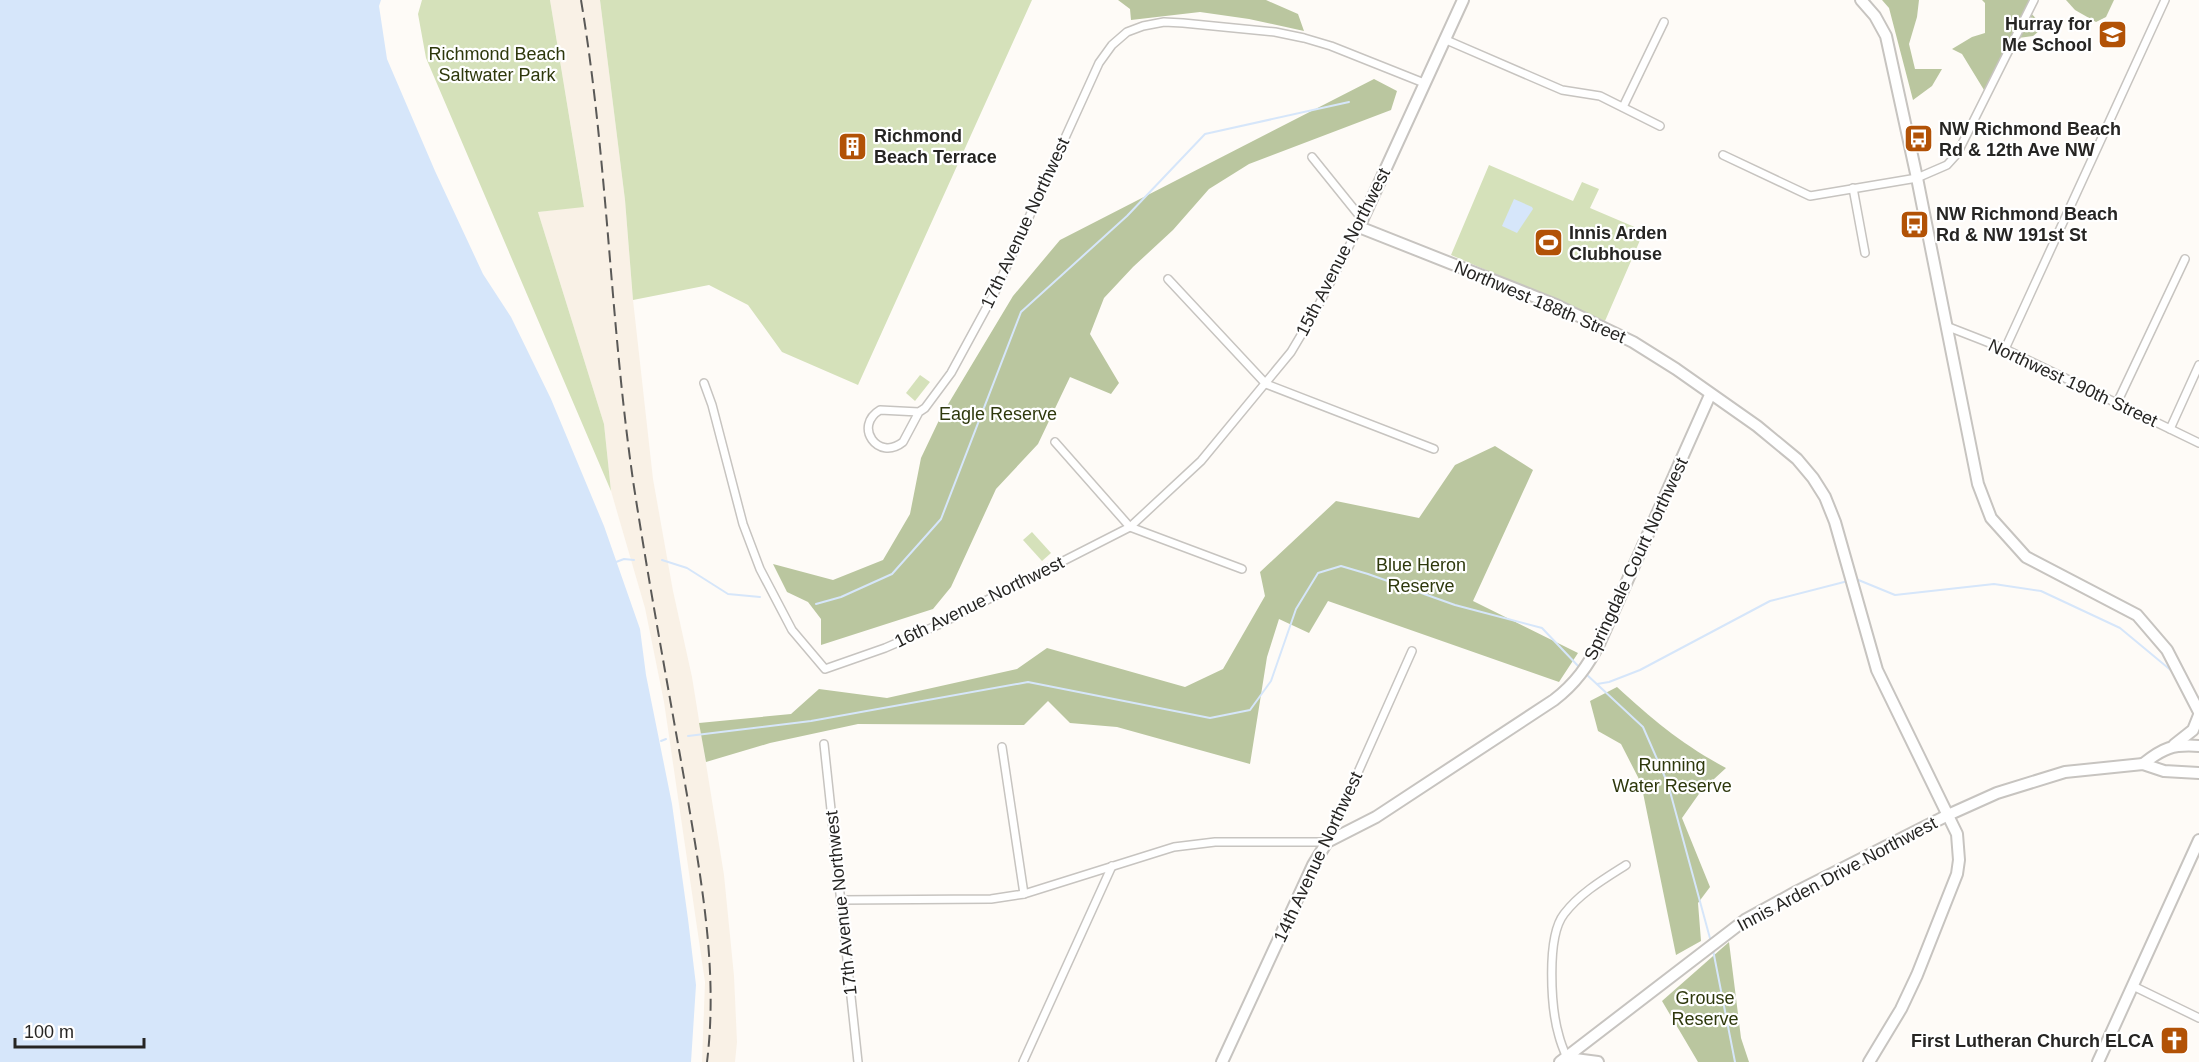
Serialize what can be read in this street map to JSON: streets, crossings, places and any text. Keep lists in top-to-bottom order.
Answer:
{
  "streets": {
    "street": [
      "17th Avenue Northwest",
      "15th Avenue Northwest",
      "Northwest 188th Street",
      "Northwest 190th Street",
      "Springdale Court Northwest",
      "16th Avenue Northwest",
      "14th Avenue Northwest",
      "Innis Arden Drive Northwest"
    ]
  },
  "crossings": [
    ["17th Avenue Northwest", "15th Avenue Northwest"],
    ["15th Avenue Northwest", "Northwest 188th Street"],
    ["15th Avenue Northwest", "16th Avenue Northwest"],
    ["Northwest 188th Street", "Springdale Court Northwest"],
    ["Northwest 188th Street", "Innis Arden Drive Northwest"],
    ["Springdale Court Northwest", "14th Avenue Northwest"]
  ],
  "parks": [
    "Richmond Beach Saltwater Park",
    "Eagle Reserve",
    "Blue Heron Reserve",
    "Running Water Reserve",
    "Grouse Reserve"
  ],
  "places": {
    "school or university": ["Hurray for Me School"],
    "bus stop": ["NW Richmond Beach Rd & 12th Ave NW", "NW Richmond Beach Rd & NW 191st St"],
    "building": ["Richmond Beach Terrace"],
    "sports": ["Innis Arden Clubhouse"],
    "church": ["First Lutheran Church ELCA"]
  },
  "scale_bar": "100 m"
}
